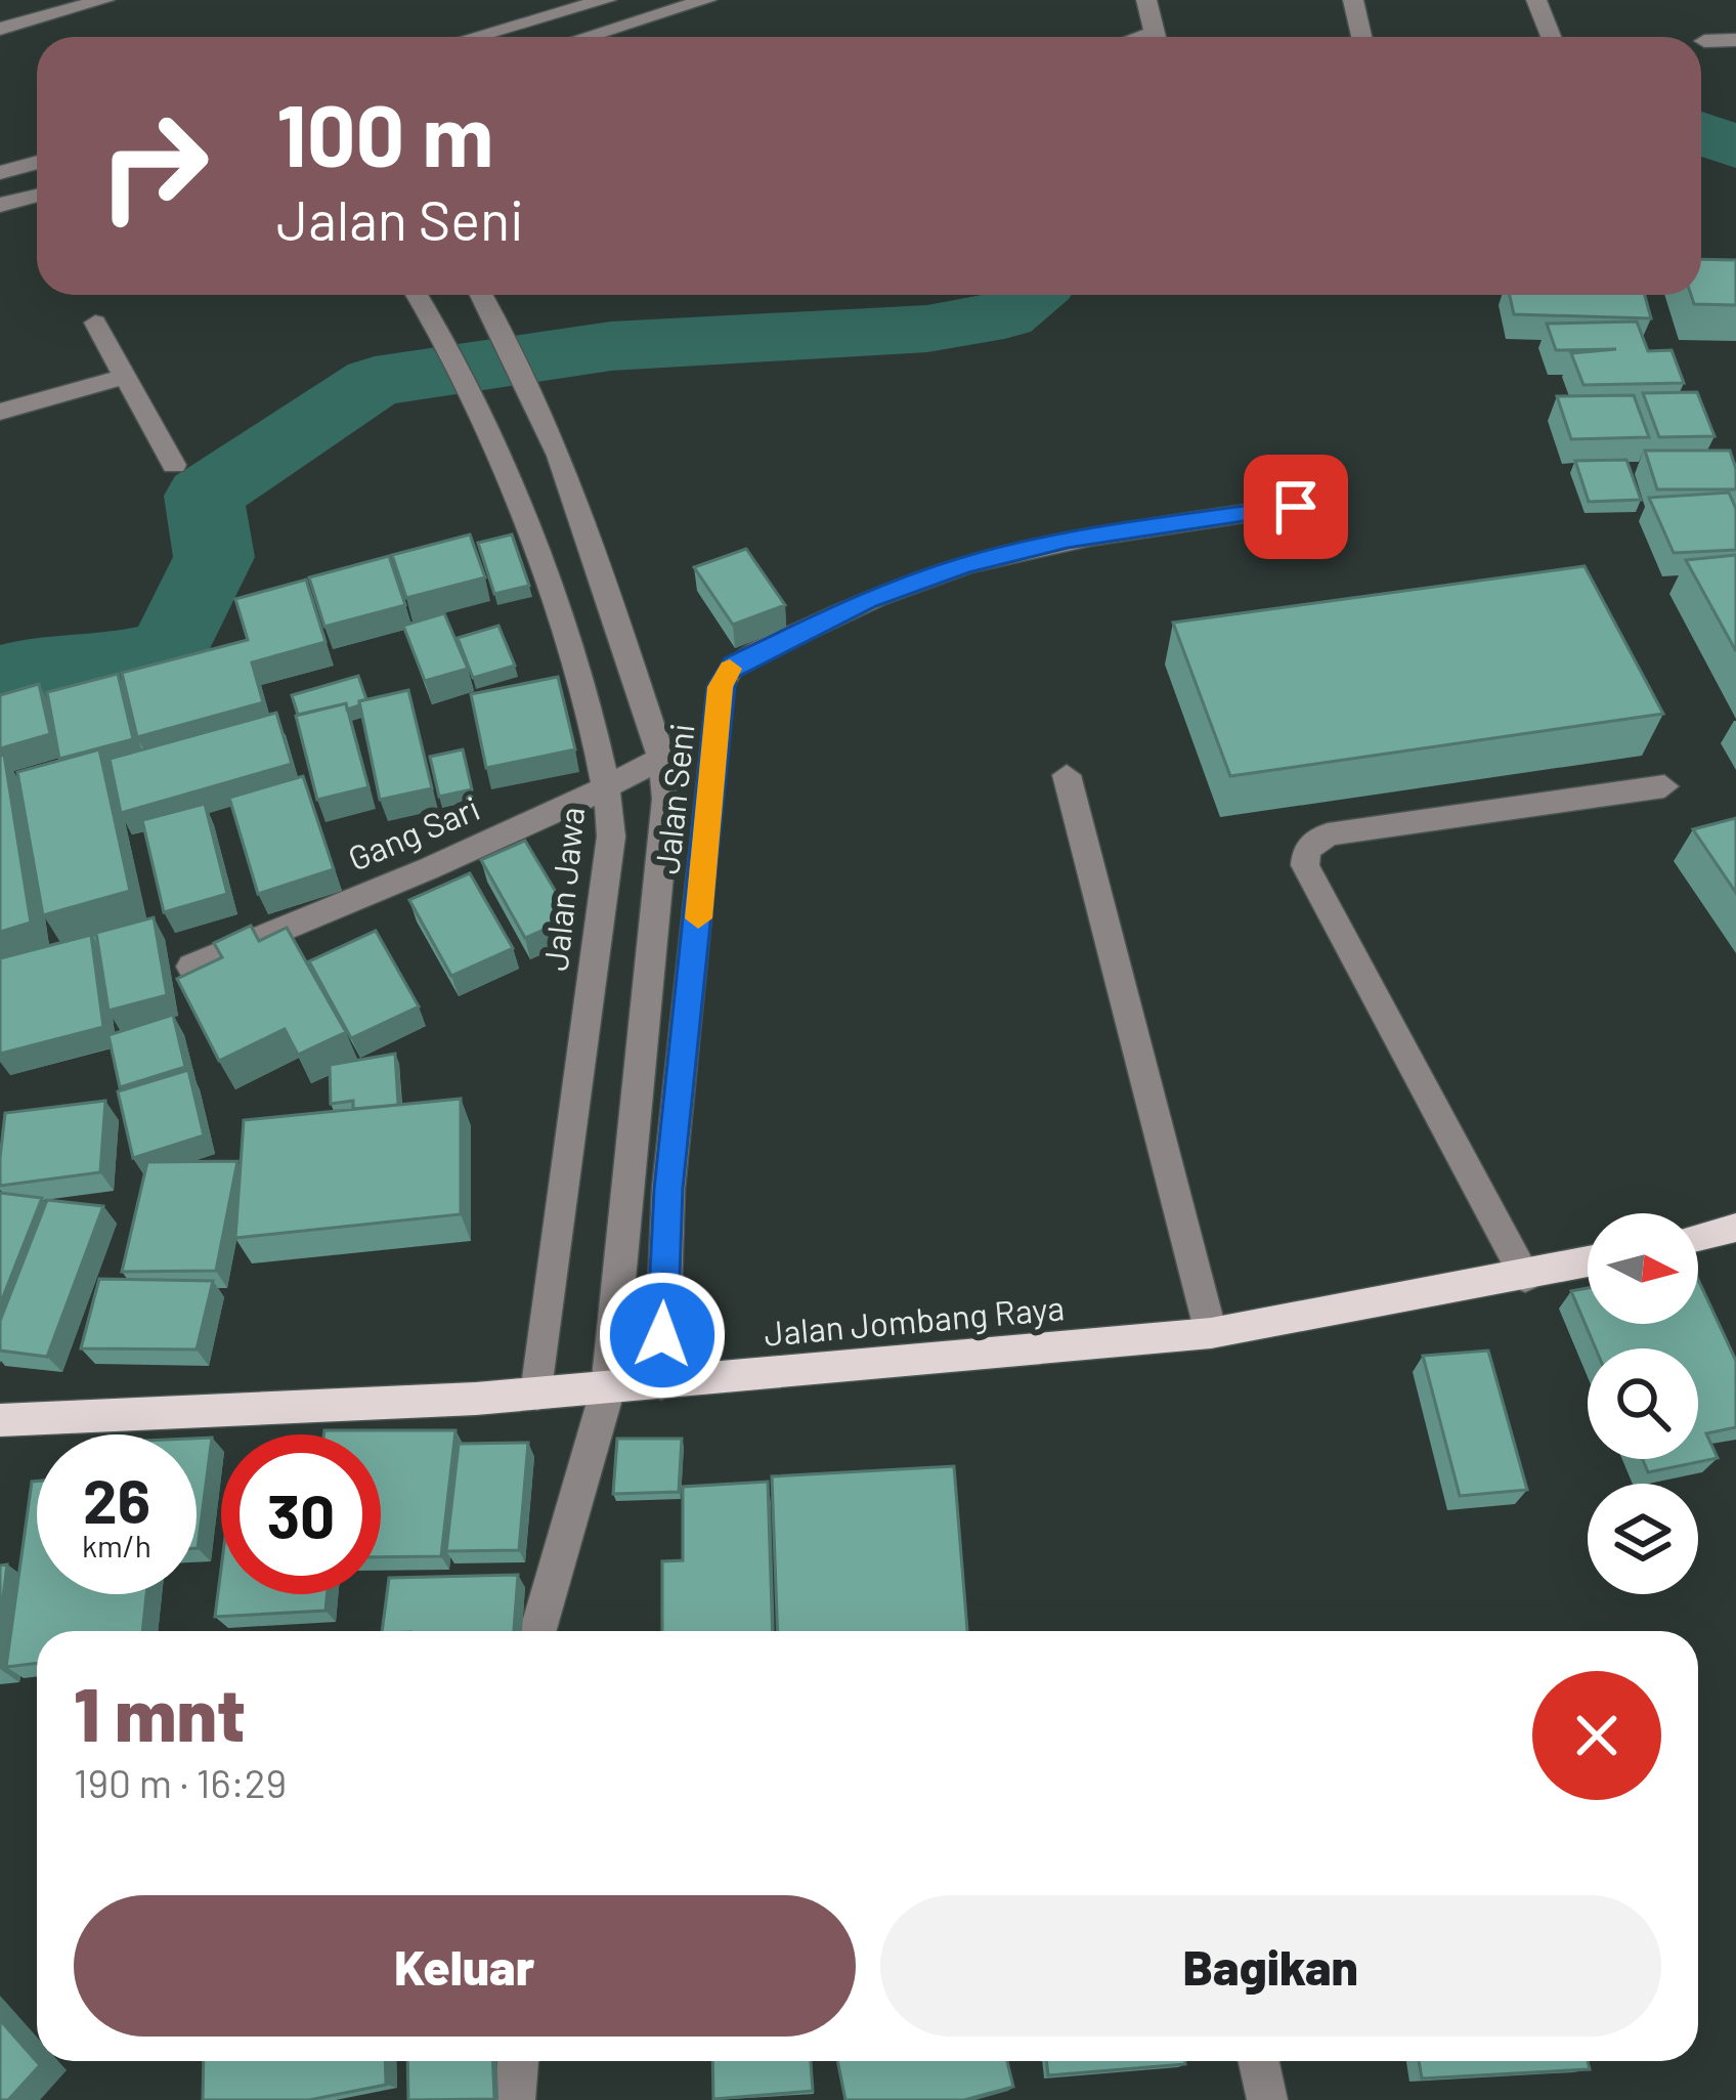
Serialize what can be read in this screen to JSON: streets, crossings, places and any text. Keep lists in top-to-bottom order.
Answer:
{
  "streets": {
    "main road": ["Jalan Jombang Raya"],
    "street": ["Jalan Seni", "Gang Sari", "Jalan Jawa"]
  },
  "crossings": [
    ["Jalan Seni", "Jalan Jombang Raya"],
    ["Gang Sari", "Jalan Jawa"],
    ["Jalan Jawa", "Jalan Jombang Raya"]
  ],
  "north": "right",
  "page": {
    "turn": ["100 m", "Jalan Seni"],
    "speed": "26 km/h",
    "limit": "30",
    "heading": ["1 mnt", "190 m · 16:29"],
    "buttons": ["Keluar", "Bagikan"]
  }
}
